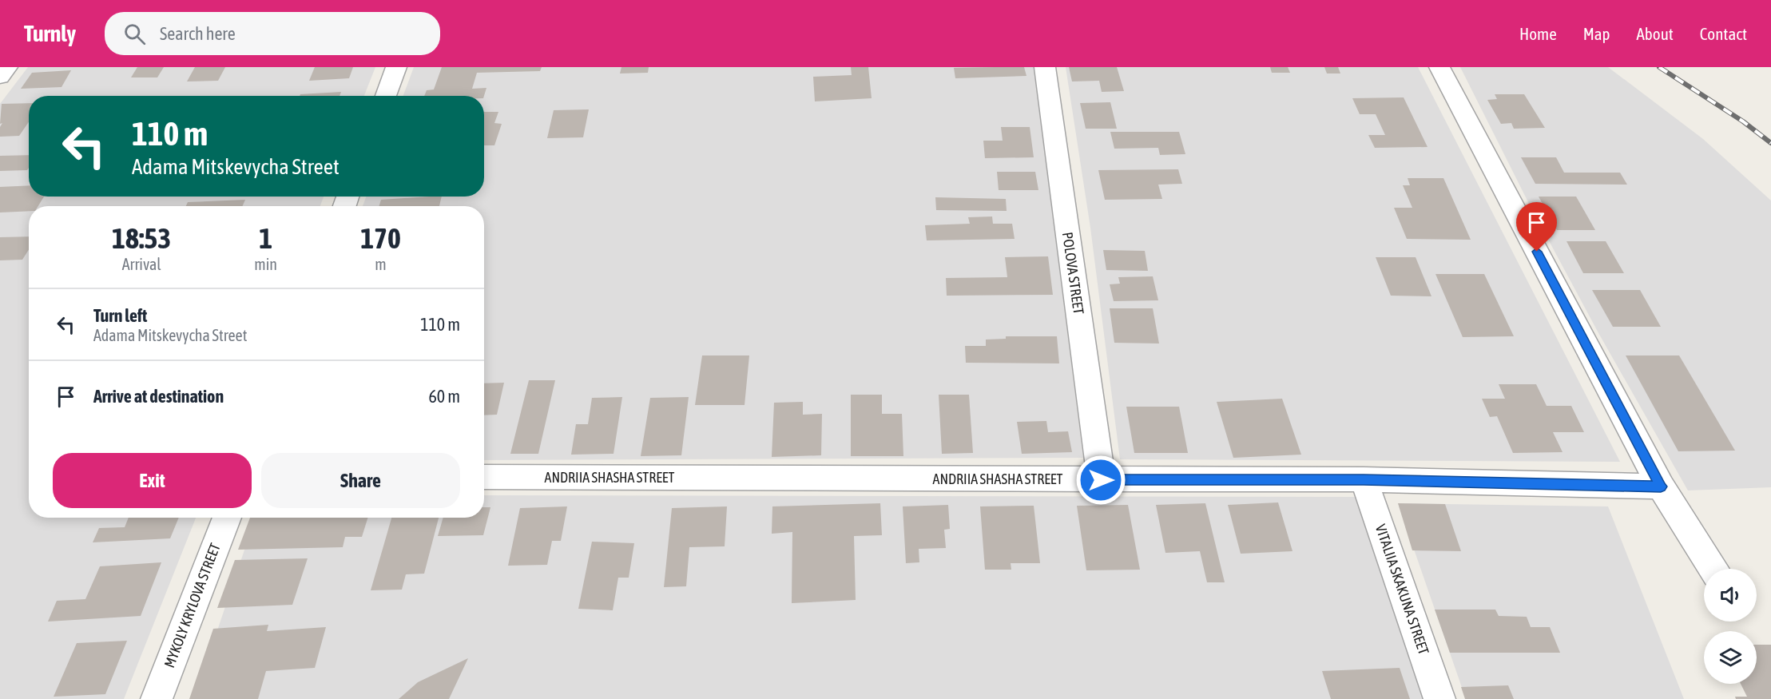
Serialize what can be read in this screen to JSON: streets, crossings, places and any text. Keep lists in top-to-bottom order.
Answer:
{
  "streets": {
    "street": [
      "POLOVA STREET",
      "ANDRIIA SHASHA STREET",
      "VITALIIA SKAKUNA STREET",
      "MYKOLY KRYLOVA STREET"
    ]
  },
  "crossings": [
    ["POLOVA STREET", "ANDRIIA SHASHA STREET"],
    ["ANDRIIA SHASHA STREET", "VITALIIA SKAKUNA STREET"]
  ],
  "page": {
    "header": "Turnly",
    "search": "Search here",
    "nav": [
      "Home",
      "Map",
      "About",
      "Contact"
    ],
    "turn": ["110 m", "Adama Mitskevycha Street"],
    "eta": [
      "18:53",
      "Arrival",
      "1",
      "min",
      "170",
      "m"
    ],
    "list": [
      {
        "name": "Turn left",
        "note": "Adama Mitskevycha Street",
        "value": "110 m"
      },
      {
        "name": "Arrive at destination",
        "value": "60 m"
      }
    ],
    "buttons": ["Exit", "Share"]
  }
}
